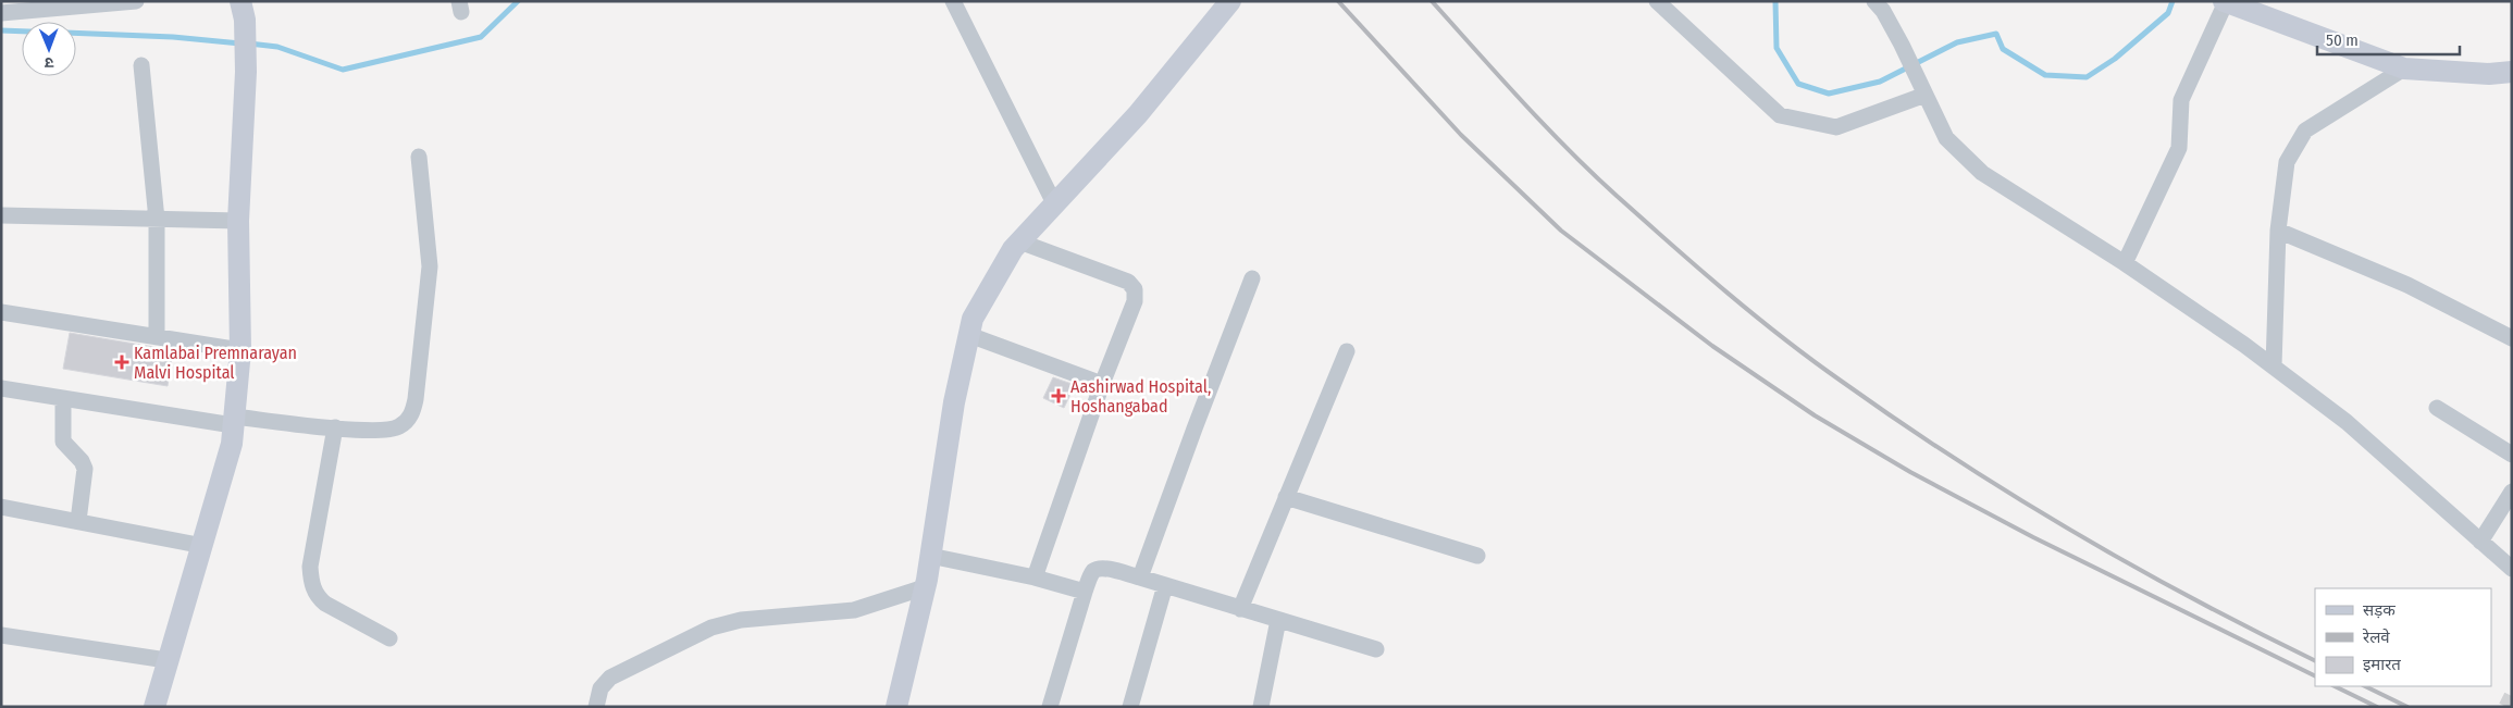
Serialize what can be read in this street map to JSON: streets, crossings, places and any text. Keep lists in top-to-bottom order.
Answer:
{
  "places": {
    "health": ["Kamlabai Premnarayan Malvi Hospital", "Aashirwad Hospital, Hoshangabad"]
  },
  "legend": ["सड़क", "रेलवे", "इमारत"],
  "scale_bar": "50 m",
  "north": "bottom"
}
